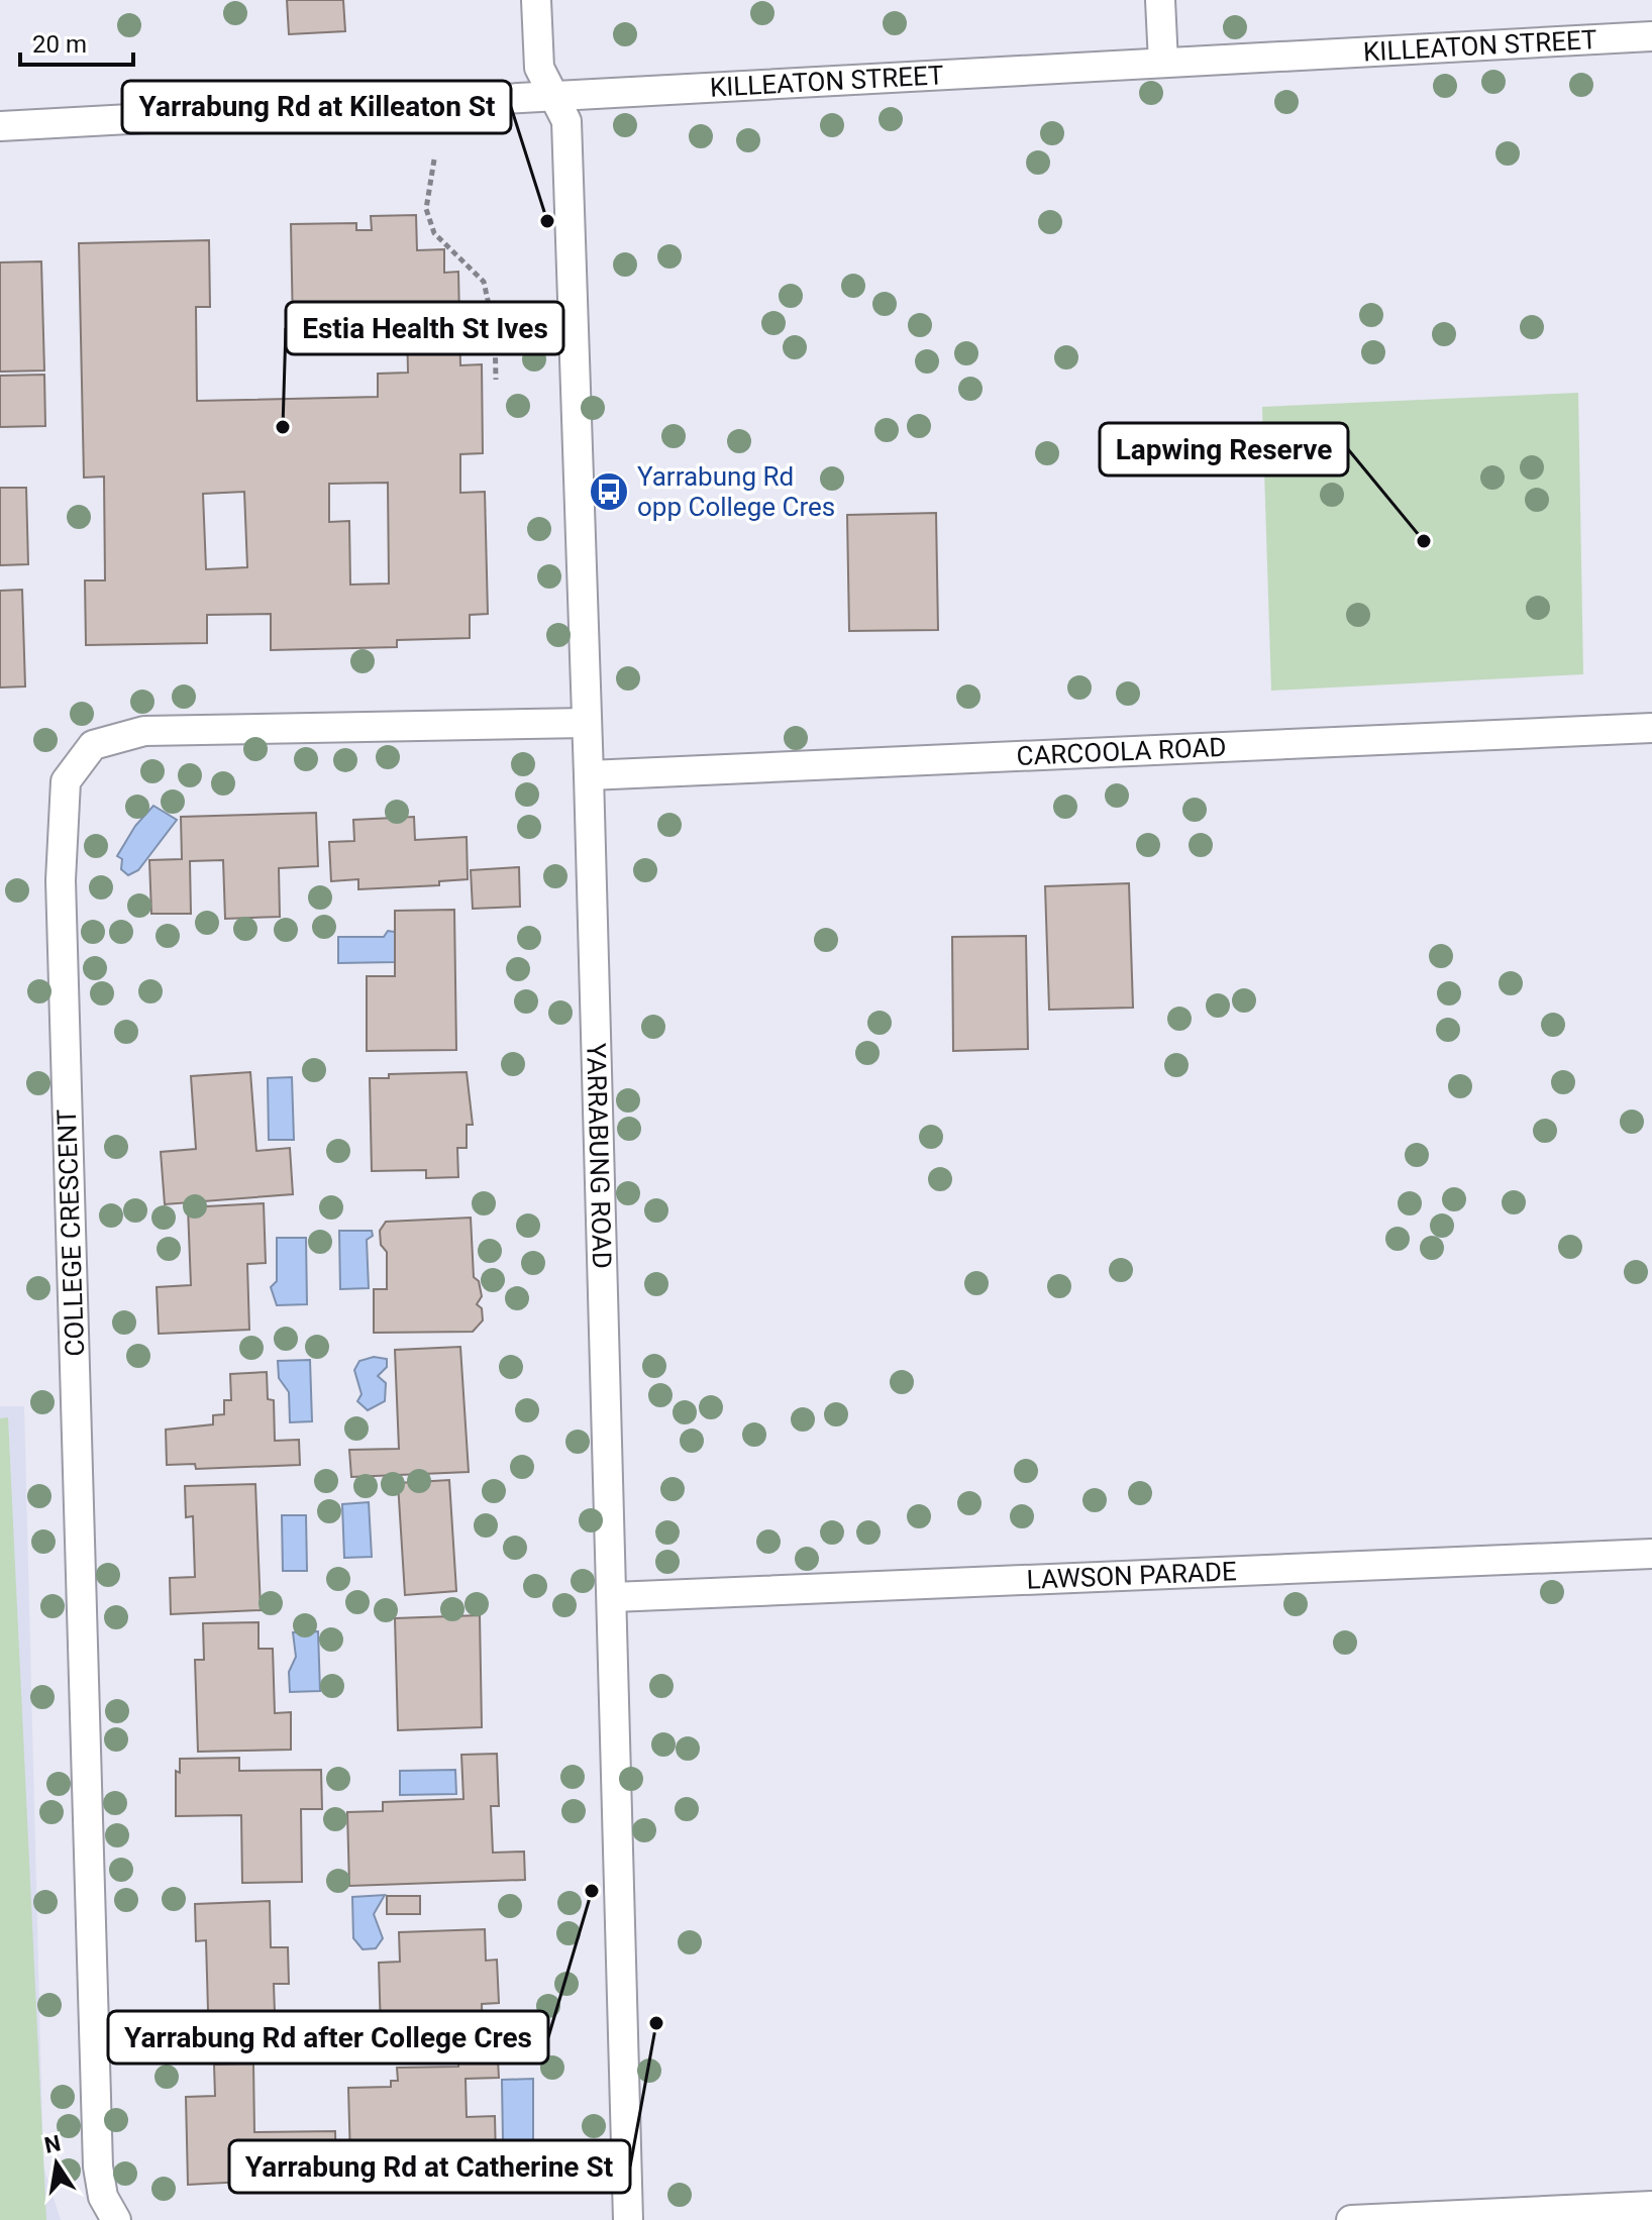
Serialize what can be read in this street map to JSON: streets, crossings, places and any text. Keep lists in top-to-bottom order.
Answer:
{
  "streets": {
    "street": [
      "KILLEATON STREET",
      "CARCOOLA ROAD",
      "YARRABUNG ROAD",
      "COLLEGE CRESCENT",
      "LAWSON PARADE"
    ]
  },
  "crossings": [
    ["KILLEATON STREET", "YARRABUNG ROAD"],
    ["CARCOOLA ROAD", "YARRABUNG ROAD"],
    ["YARRABUNG ROAD", "COLLEGE CRESCENT"],
    ["YARRABUNG ROAD", "LAWSON PARADE"]
  ],
  "places": {
    "other": [
      "Yarrabung Rd at Killeaton St",
      "Estia Health St Ives",
      "Lapwing Reserve",
      "Yarrabung Rd after College Cres",
      "Yarrabung Rd at Catherine St"
    ],
    "bus stop": ["Yarrabung Rd opp College Cres"]
  },
  "scale_bar": "20 m",
  "north": "top"
}
